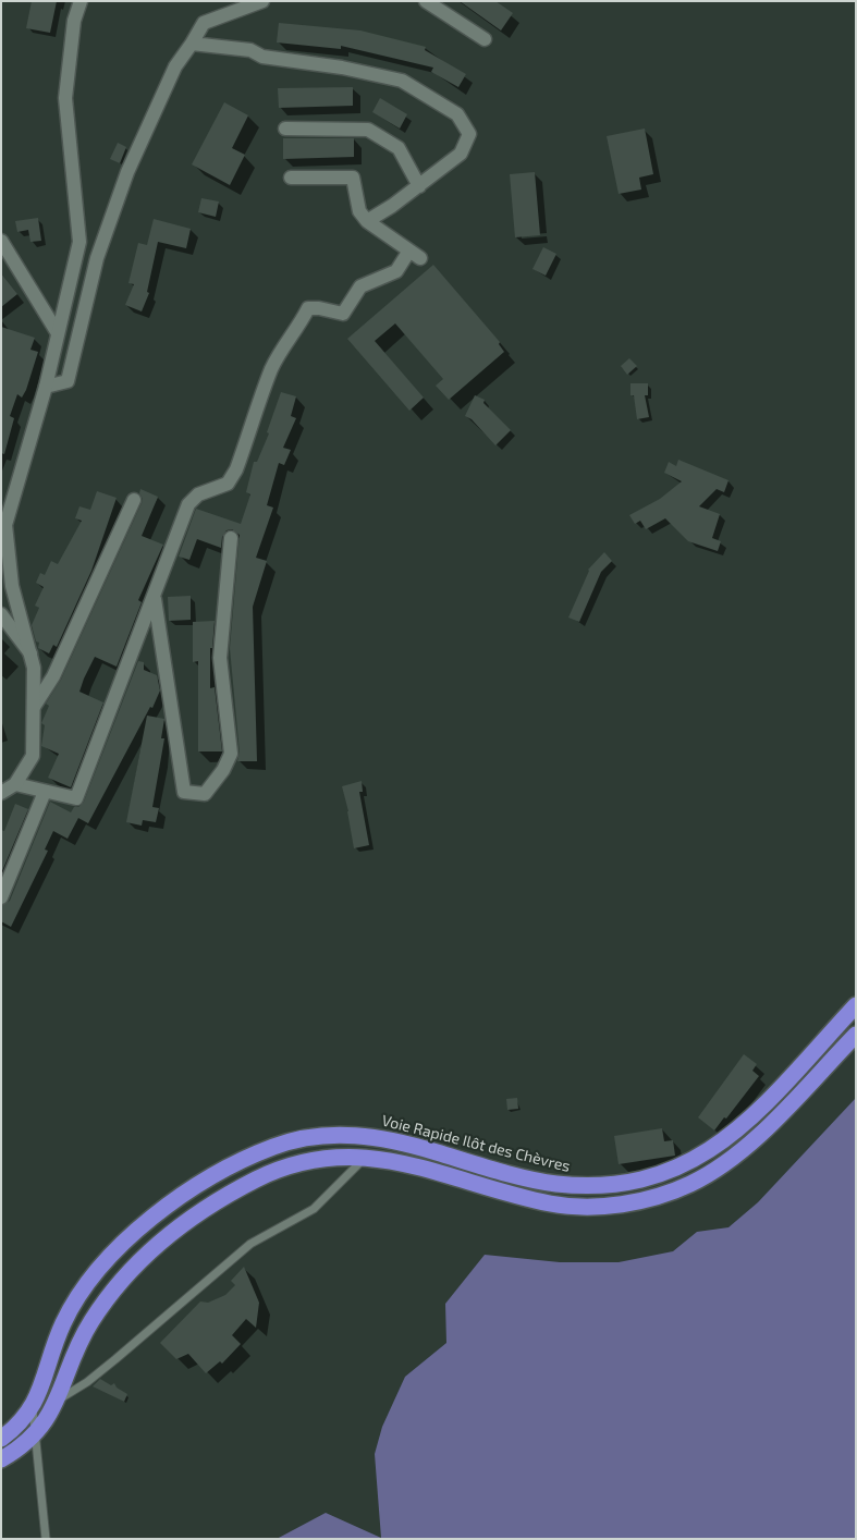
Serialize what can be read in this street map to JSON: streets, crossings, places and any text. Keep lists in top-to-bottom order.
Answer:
{
  "streets": {
    "highway": ["Voie Rapide Ilôt des Chèvres"]
  }
}
